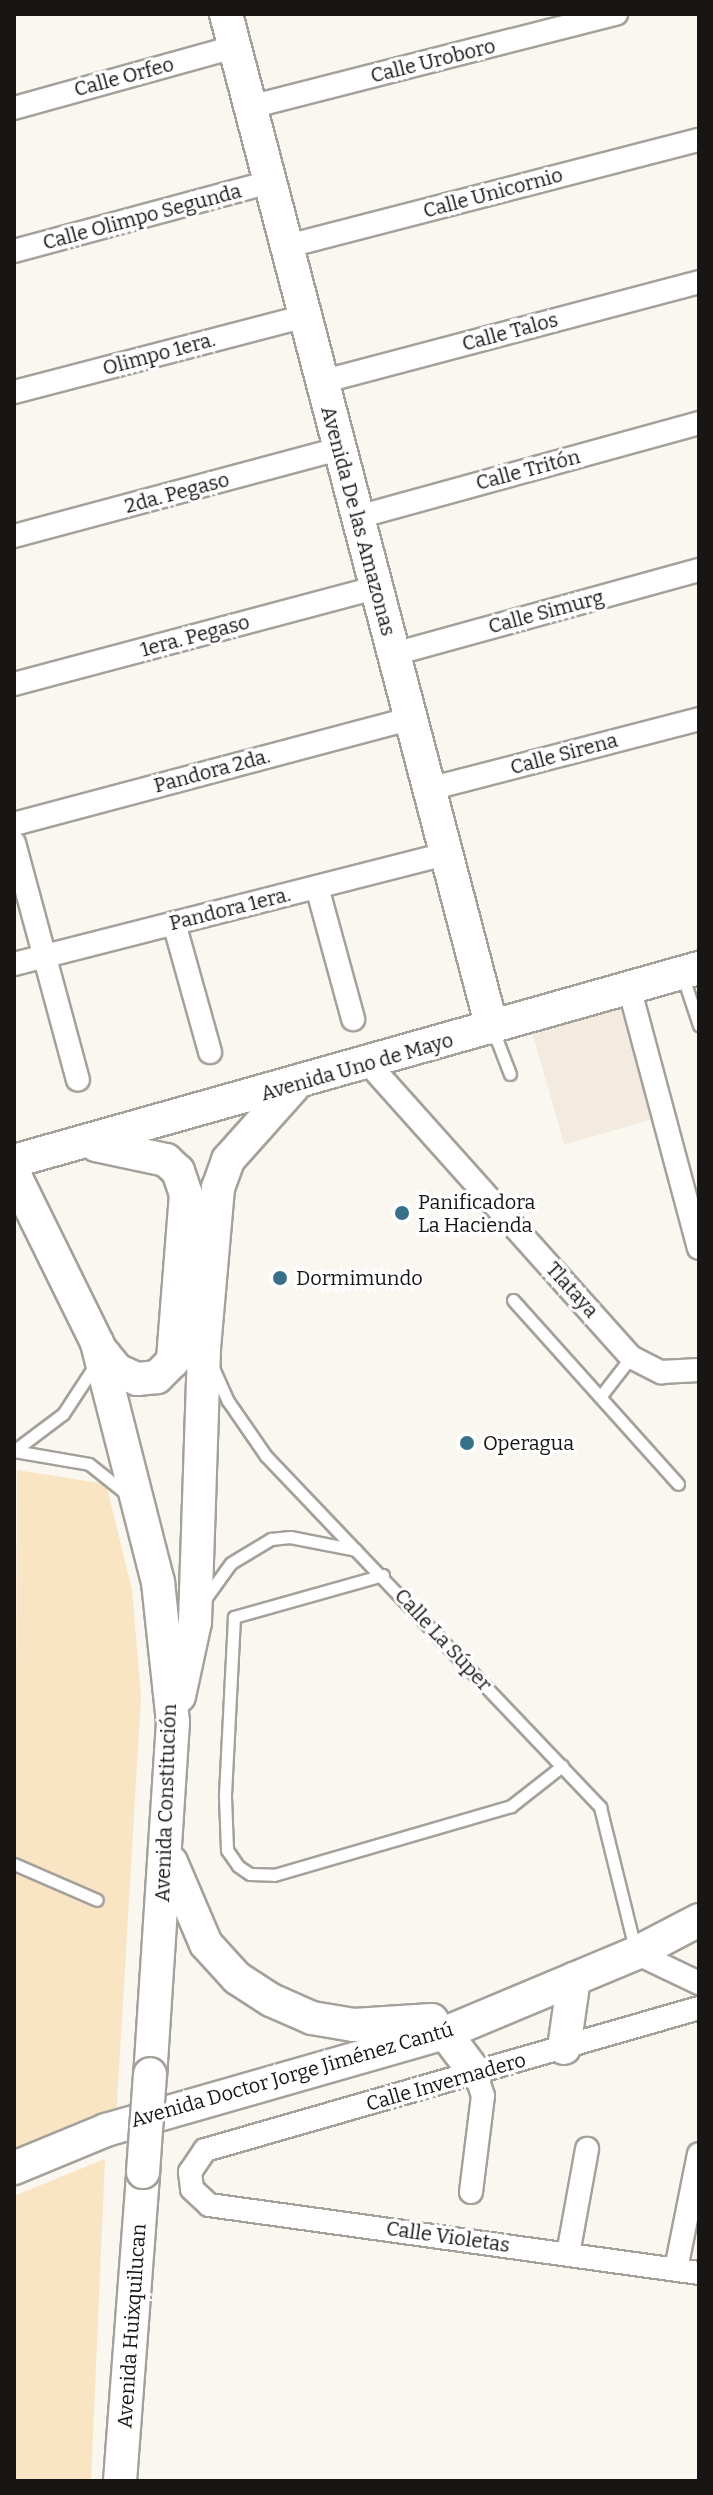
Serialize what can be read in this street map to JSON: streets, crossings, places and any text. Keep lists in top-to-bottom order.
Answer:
{
  "streets": {
    "main road": [
      "Avenida De las Amazonas",
      "Avenida Uno de Mayo",
      "Avenida Constitución",
      "Avenida Doctor Jorge Jiménez Cantú",
      "Avenida Huixquilucan"
    ],
    "street": [
      "Calle Uroboro",
      "Calle Orfeo",
      "Calle Unicornio",
      "Calle Olimpo Segunda",
      "Calle Talos",
      "Olimpo 1era.",
      "Calle Tritón",
      "2da. Pegaso",
      "Calle Simurg",
      "1era. Pegaso",
      "Calle Sirena",
      "Pandora 2da.",
      "Pandora 1era.",
      "Tlataya",
      "Calle Invernadero",
      "Calle Violetas"
    ],
    "lane": ["Calle La Súper"]
  },
  "crossings": [
    ["Calle Uroboro", "Avenida De las Amazonas"],
    ["Calle Orfeo", "Avenida De las Amazonas"],
    ["Calle Unicornio", "Avenida De las Amazonas"],
    ["Calle Olimpo Segunda", "Avenida De las Amazonas"],
    ["Calle Talos", "Avenida De las Amazonas"],
    ["Olimpo 1era.", "Avenida De las Amazonas"],
    ["Calle Tritón", "Avenida De las Amazonas"],
    ["2da. Pegaso", "Avenida De las Amazonas"],
    ["Avenida De las Amazonas", "Calle Simurg"],
    ["Avenida De las Amazonas", "1era. Pegaso"],
    ["Avenida De las Amazonas", "Calle Sirena"],
    ["Avenida De las Amazonas", "Pandora 2da."],
    ["Avenida De las Amazonas", "Pandora 1era."],
    ["Avenida De las Amazonas", "Avenida Uno de Mayo"],
    ["Avenida Uno de Mayo", "Tlataya"],
    ["Calle La Súper", "Avenida Doctor Jorge Jiménez Cantú"],
    ["Avenida Constitución", "Avenida Huixquilucan"],
    ["Calle Invernadero", "Calle Violetas"]
  ],
  "places": ["Panificadora La Hacienda", "Dormimundo", "Operagua"]
}
